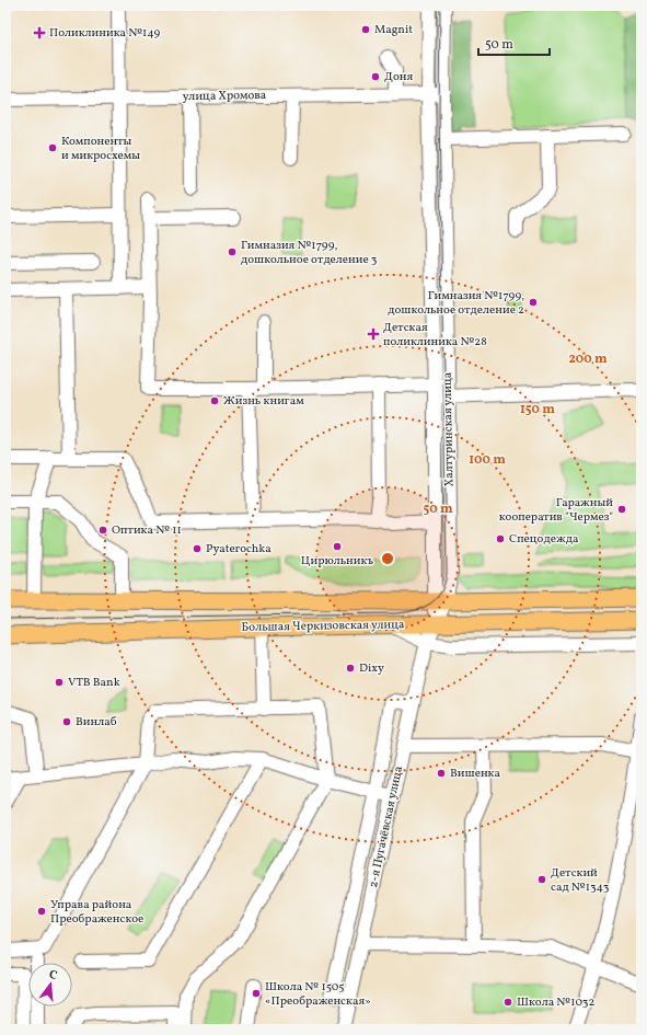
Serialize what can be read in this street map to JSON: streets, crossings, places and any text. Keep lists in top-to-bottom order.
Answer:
{
  "streets": {
    "main road": ["Большая Черкизовская улица"],
    "street": ["улица Хромова", "Халтуринская улица", "2-я Пугачёвская улица"]
  },
  "crossings": [
    ["улица Хромова", "Халтуринская улица"],
    ["Халтуринская улица", "Большая Черкизовская улица"],
    ["Халтуринская улица", "2-я Пугачёвская улица"],
    ["Большая Черкизовская улица", "2-я Пугачёвская улица"]
  ],
  "places": {
    "other": [
      "Magnit",
      "Доня",
      "Компоненты и микросхемы",
      "Гимназия №1799, дошкольное отделение 3",
      "Гимназия №1799, дошкольное отделение 2",
      "Жизнь книгам",
      "Гаражный кооператив \"Чермез\"",
      "Оптика № 11",
      "Спецодежда",
      "Цирюльникъ",
      "Pyaterochka",
      "Dixy",
      "VTB Bank",
      "Винлаб",
      "Вишенка",
      "Детский сад №1343",
      "Управа района Преображенское",
      "Школа № 1505 «Преображенская»",
      "Школа №1032"
    ],
    "health": ["Поликлиника №149", "Детская поликлиника №28"]
  },
  "scale_bar": "50 m",
  "north": "top",
  "rings": [
    "200 m",
    "150 m",
    "100 m",
    "50 m"
  ]
}
